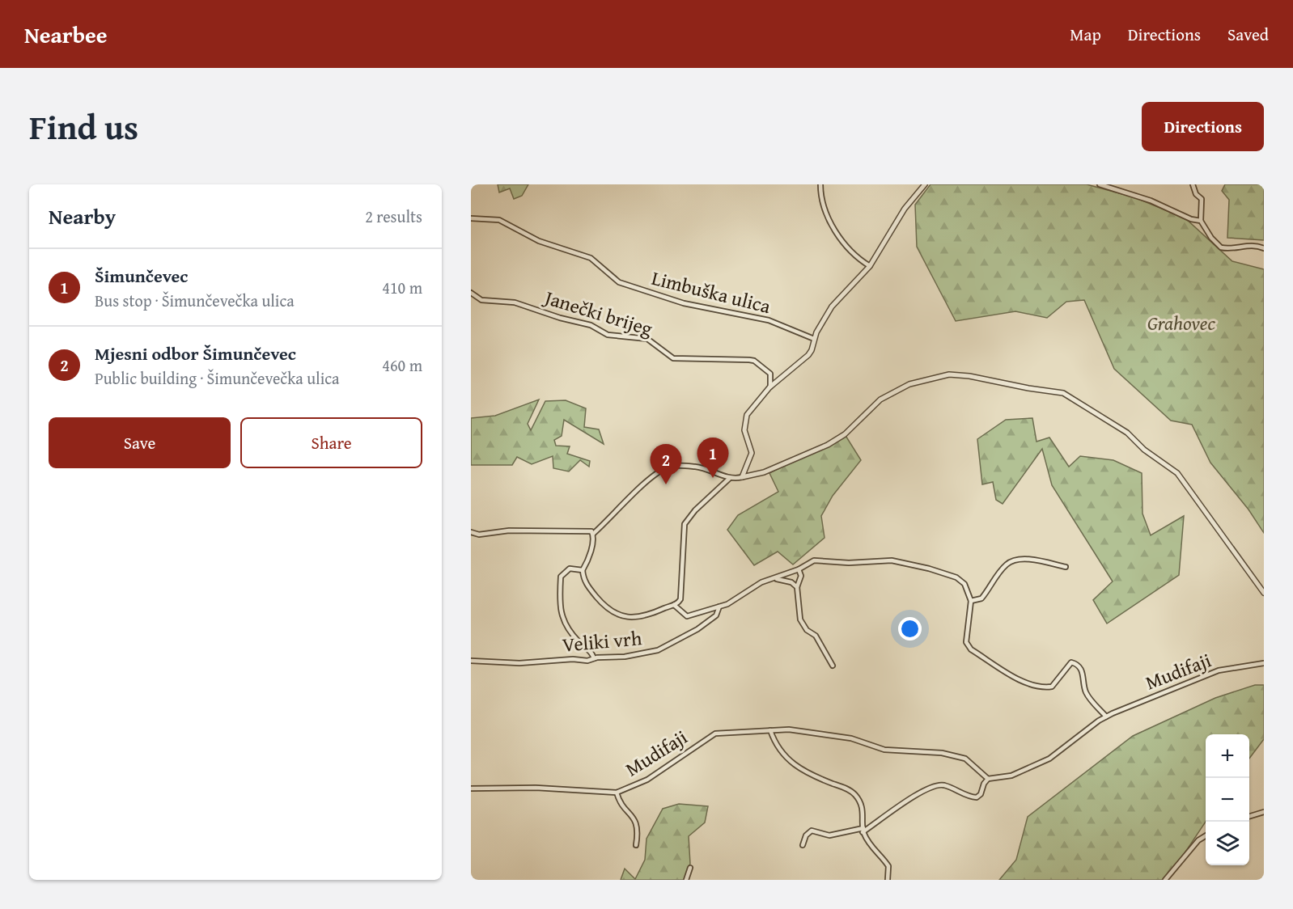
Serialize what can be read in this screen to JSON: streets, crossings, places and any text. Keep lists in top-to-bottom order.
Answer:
{
  "streets": {
    "street": [
      "Limbuška ulica",
      "Janečki brijeg",
      "Veliki vrh",
      "Mudifaji"
    ]
  },
  "parks": ["Grahovec"],
  "page": {
    "header": "Nearbee",
    "nav": ["Map", "Directions", "Saved"],
    "title": "Find us",
    "buttons": [
      "Directions",
      ["Save", "Share"]
    ],
    "heading": ["Nearby", "2 results"],
    "list": [
      {
        "mark": "1",
        "name": "Šimunčevec",
        "note": "Bus stop · Šimunčevečka ulica",
        "value": "410 m"
      },
      {
        "mark": "2",
        "name": "Mjesni odbor Šimunčevec",
        "note": "Public building · Šimunčevečka ulica",
        "value": "460 m"
      }
    ],
    "pins": ["1", "2"],
    "map_buttons": ["+", "−"]
  }
}
